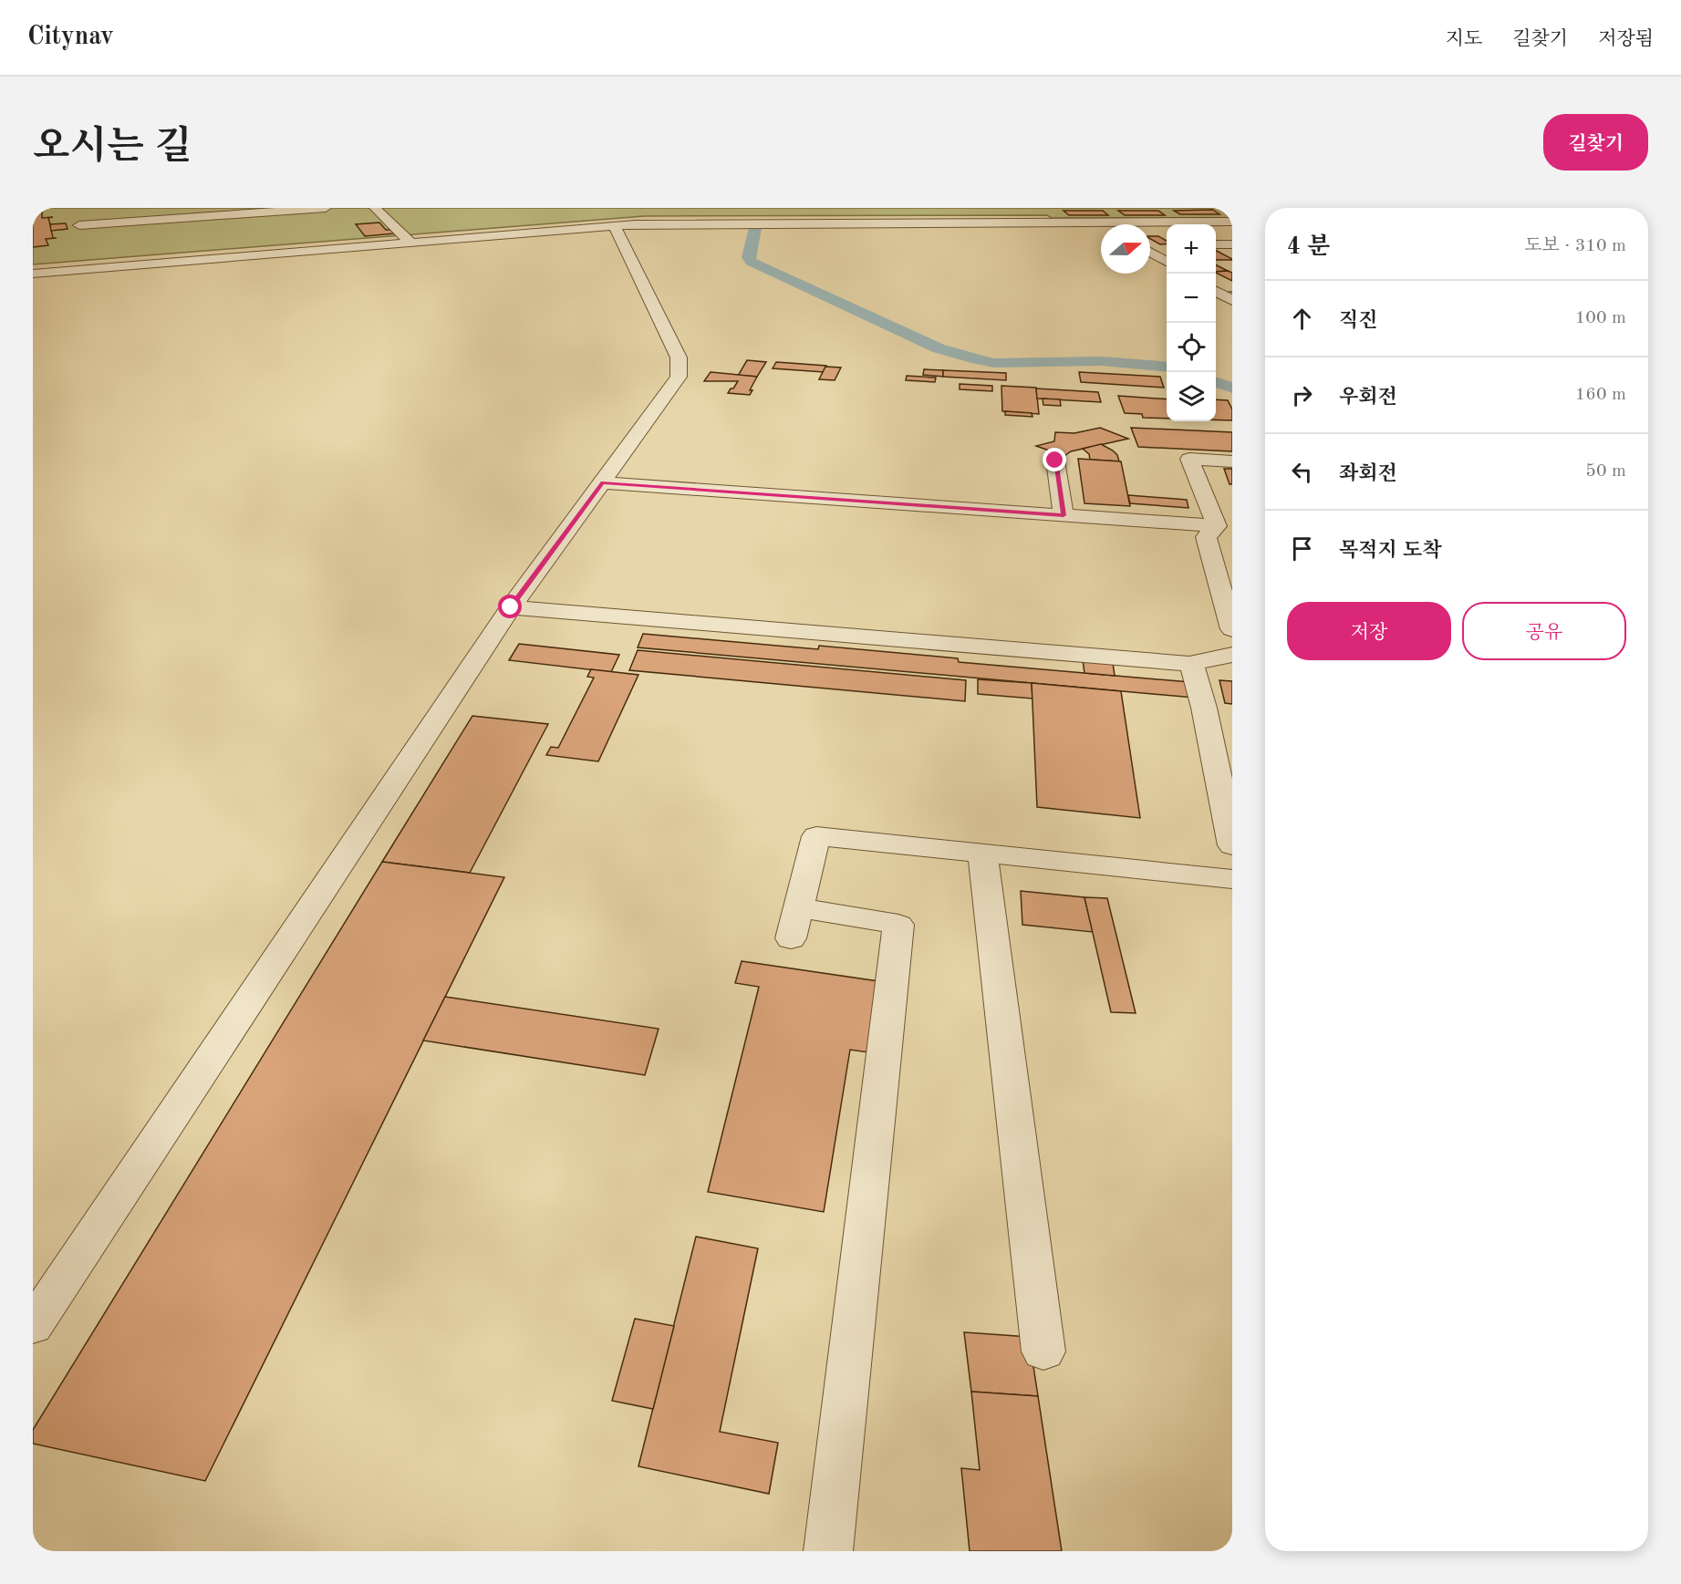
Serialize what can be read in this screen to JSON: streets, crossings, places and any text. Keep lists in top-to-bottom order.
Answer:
{
  "north": "right",
  "page": {
    "header": "Citynav",
    "nav": ["지도", "길찾기", "저장됨"],
    "title": "오시는 길",
    "buttons": [
      "길찾기",
      ["저장", "공유"]
    ],
    "heading": ["4 분", "도보 · 310 m"],
    "map_buttons": ["+", "−"],
    "list": [
      ["직진", "100 m"],
      ["우회전", "160 m"],
      ["좌회전", "50 m"],
      "목적지 도착"
    ]
  }
}
